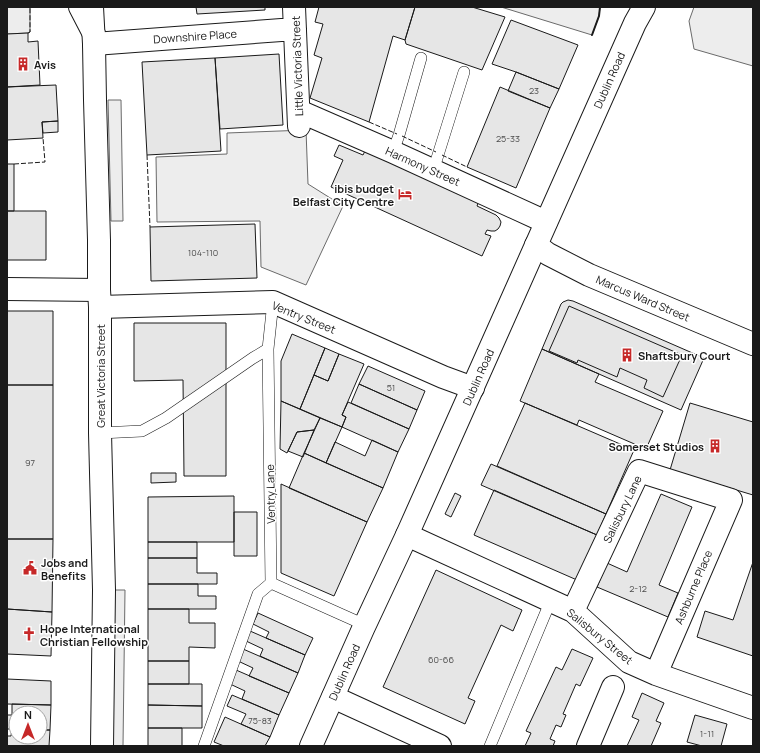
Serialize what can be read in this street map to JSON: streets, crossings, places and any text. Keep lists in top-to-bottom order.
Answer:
{
  "streets": {
    "street": [
      "Downshire Place",
      "Little Victoria Street",
      "Dublin Road",
      "Harmony Street",
      "Marcus Ward Street",
      "Ventry Street",
      "Great Victoria Street",
      "Salisbury Lane",
      "Ashburne Place",
      "Salisbury Street"
    ],
    "lane": ["Ventry Lane"]
  },
  "crossings": [
    ["Downshire Place", "Little Victoria Street"],
    ["Downshire Place", "Great Victoria Street"],
    ["Little Victoria Street", "Harmony Street"],
    ["Dublin Road", "Harmony Street"],
    ["Dublin Road", "Marcus Ward Street"],
    ["Dublin Road", "Ventry Street"],
    ["Dublin Road", "Salisbury Street"],
    ["Ventry Street", "Great Victoria Street"],
    ["Ventry Street", "Ventry Lane"],
    ["Salisbury Lane", "Ashburne Place"],
    ["Salisbury Lane", "Salisbury Street"],
    ["Ashburne Place", "Salisbury Street"]
  ],
  "places": {
    "building": ["Avis", "Shaftsbury Court", "Somerset Studios"],
    "hotel": ["ibis budget Belfast City Centre"],
    "public building": ["Jobs and Benefits"],
    "church": ["Hope International Christian Fellowship"]
  },
  "house_numbers": [
    "23",
    "25-33",
    "104-110",
    "51",
    "97",
    "2-12",
    "60-66",
    "75-83",
    "1-11"
  ],
  "north": "top"
}
